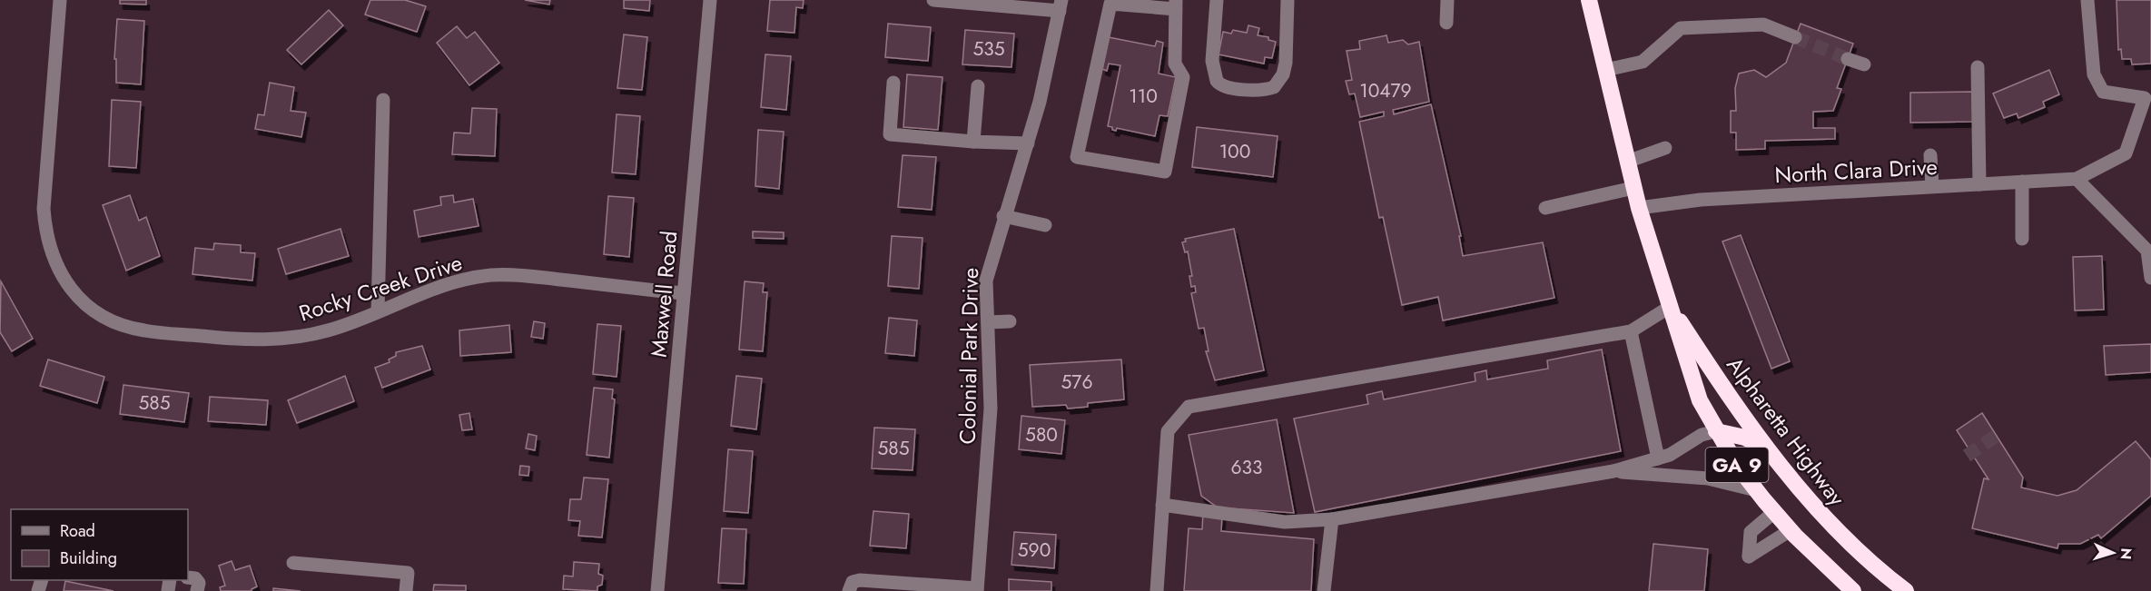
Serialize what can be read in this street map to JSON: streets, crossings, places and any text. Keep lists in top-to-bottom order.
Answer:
{
  "streets": {
    "highway": ["Alpharetta Highway", "GA 9"],
    "street": [
      "North Clara Drive",
      "Rocky Creek Drive",
      "Maxwell Road",
      "Colonial Park Drive"
    ]
  },
  "crossings": [
    ["North Clara Drive", "Alpharetta Highway"],
    ["Rocky Creek Drive", "Maxwell Road"]
  ],
  "house_numbers": [
    "535",
    "10479",
    "110",
    "100",
    "576",
    "585",
    "580",
    "585",
    "633",
    "590"
  ],
  "legend": ["Road", "Building"],
  "north": "right"
}
